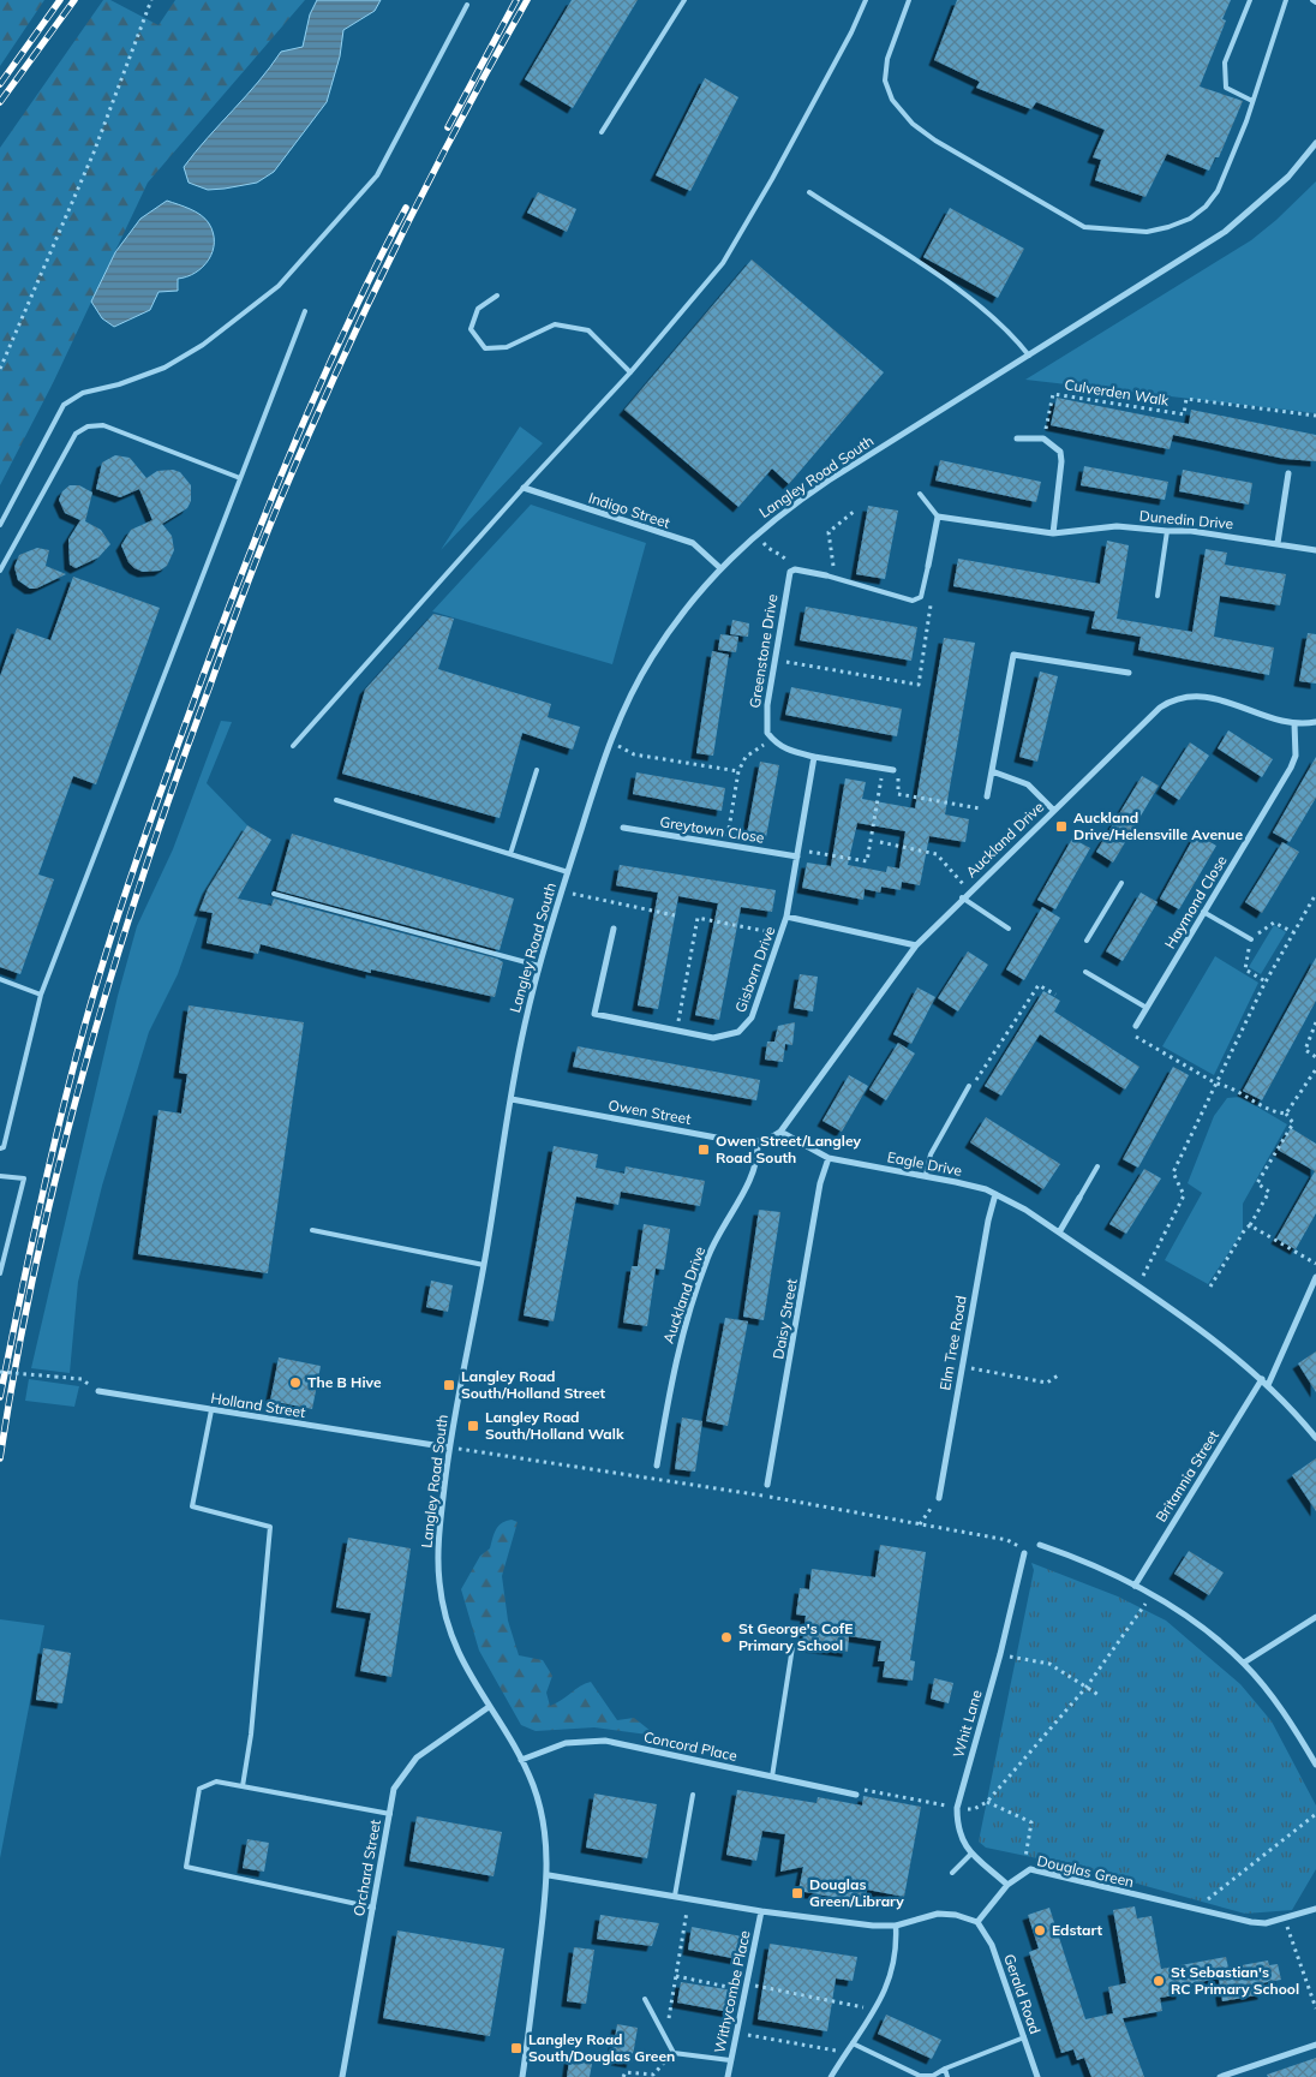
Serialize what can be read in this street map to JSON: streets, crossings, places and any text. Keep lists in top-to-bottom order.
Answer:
{
  "streets": {
    "street": [
      "Langley Road South",
      "Indigo Street",
      "Dunedin Drive",
      "Greenstone Drive",
      "Greytown Close",
      "Auckland Drive",
      "Haymond Close",
      "Gisborn Drive",
      "Owen Street",
      "Eagle Drive",
      "Daisy Street",
      "Elm Tree Road",
      "Holland Street",
      "Britannia Street",
      "Whit Lane",
      "Concord Place",
      "Orchard Street",
      "Douglas Green",
      "Withycombe Place",
      "Gerald Road"
    ],
    "path": ["Culverden Walk"]
  },
  "crossings": [
    ["Langley Road South", "Indigo Street"],
    ["Langley Road South", "Owen Street"],
    ["Langley Road South", "Holland Street"],
    ["Langley Road South", "Concord Place"],
    ["Langley Road South", "Orchard Street"],
    ["Auckland Drive", "Haymond Close"],
    ["Auckland Drive", "Gisborn Drive"],
    ["Auckland Drive", "Owen Street"],
    ["Auckland Drive", "Eagle Drive"],
    ["Eagle Drive", "Daisy Street"],
    ["Eagle Drive", "Elm Tree Road"],
    ["Eagle Drive", "Britannia Street"],
    ["Whit Lane", "Douglas Green"],
    ["Douglas Green", "Gerald Road"]
  ],
  "places": {
    "transit": [
      "Auckland Drive/Helensville Avenue",
      "Owen Street/Langley Road South",
      "Langley Road South/Holland Street",
      "Langley Road South/Holland Walk",
      "Douglas Green/Library",
      "Langley Road South/Douglas Green"
    ],
    "other": [
      "The B Hive",
      "St George's CofE Primary School",
      "Edstart",
      "St Sebastian's RC Primary School"
    ]
  }
}
